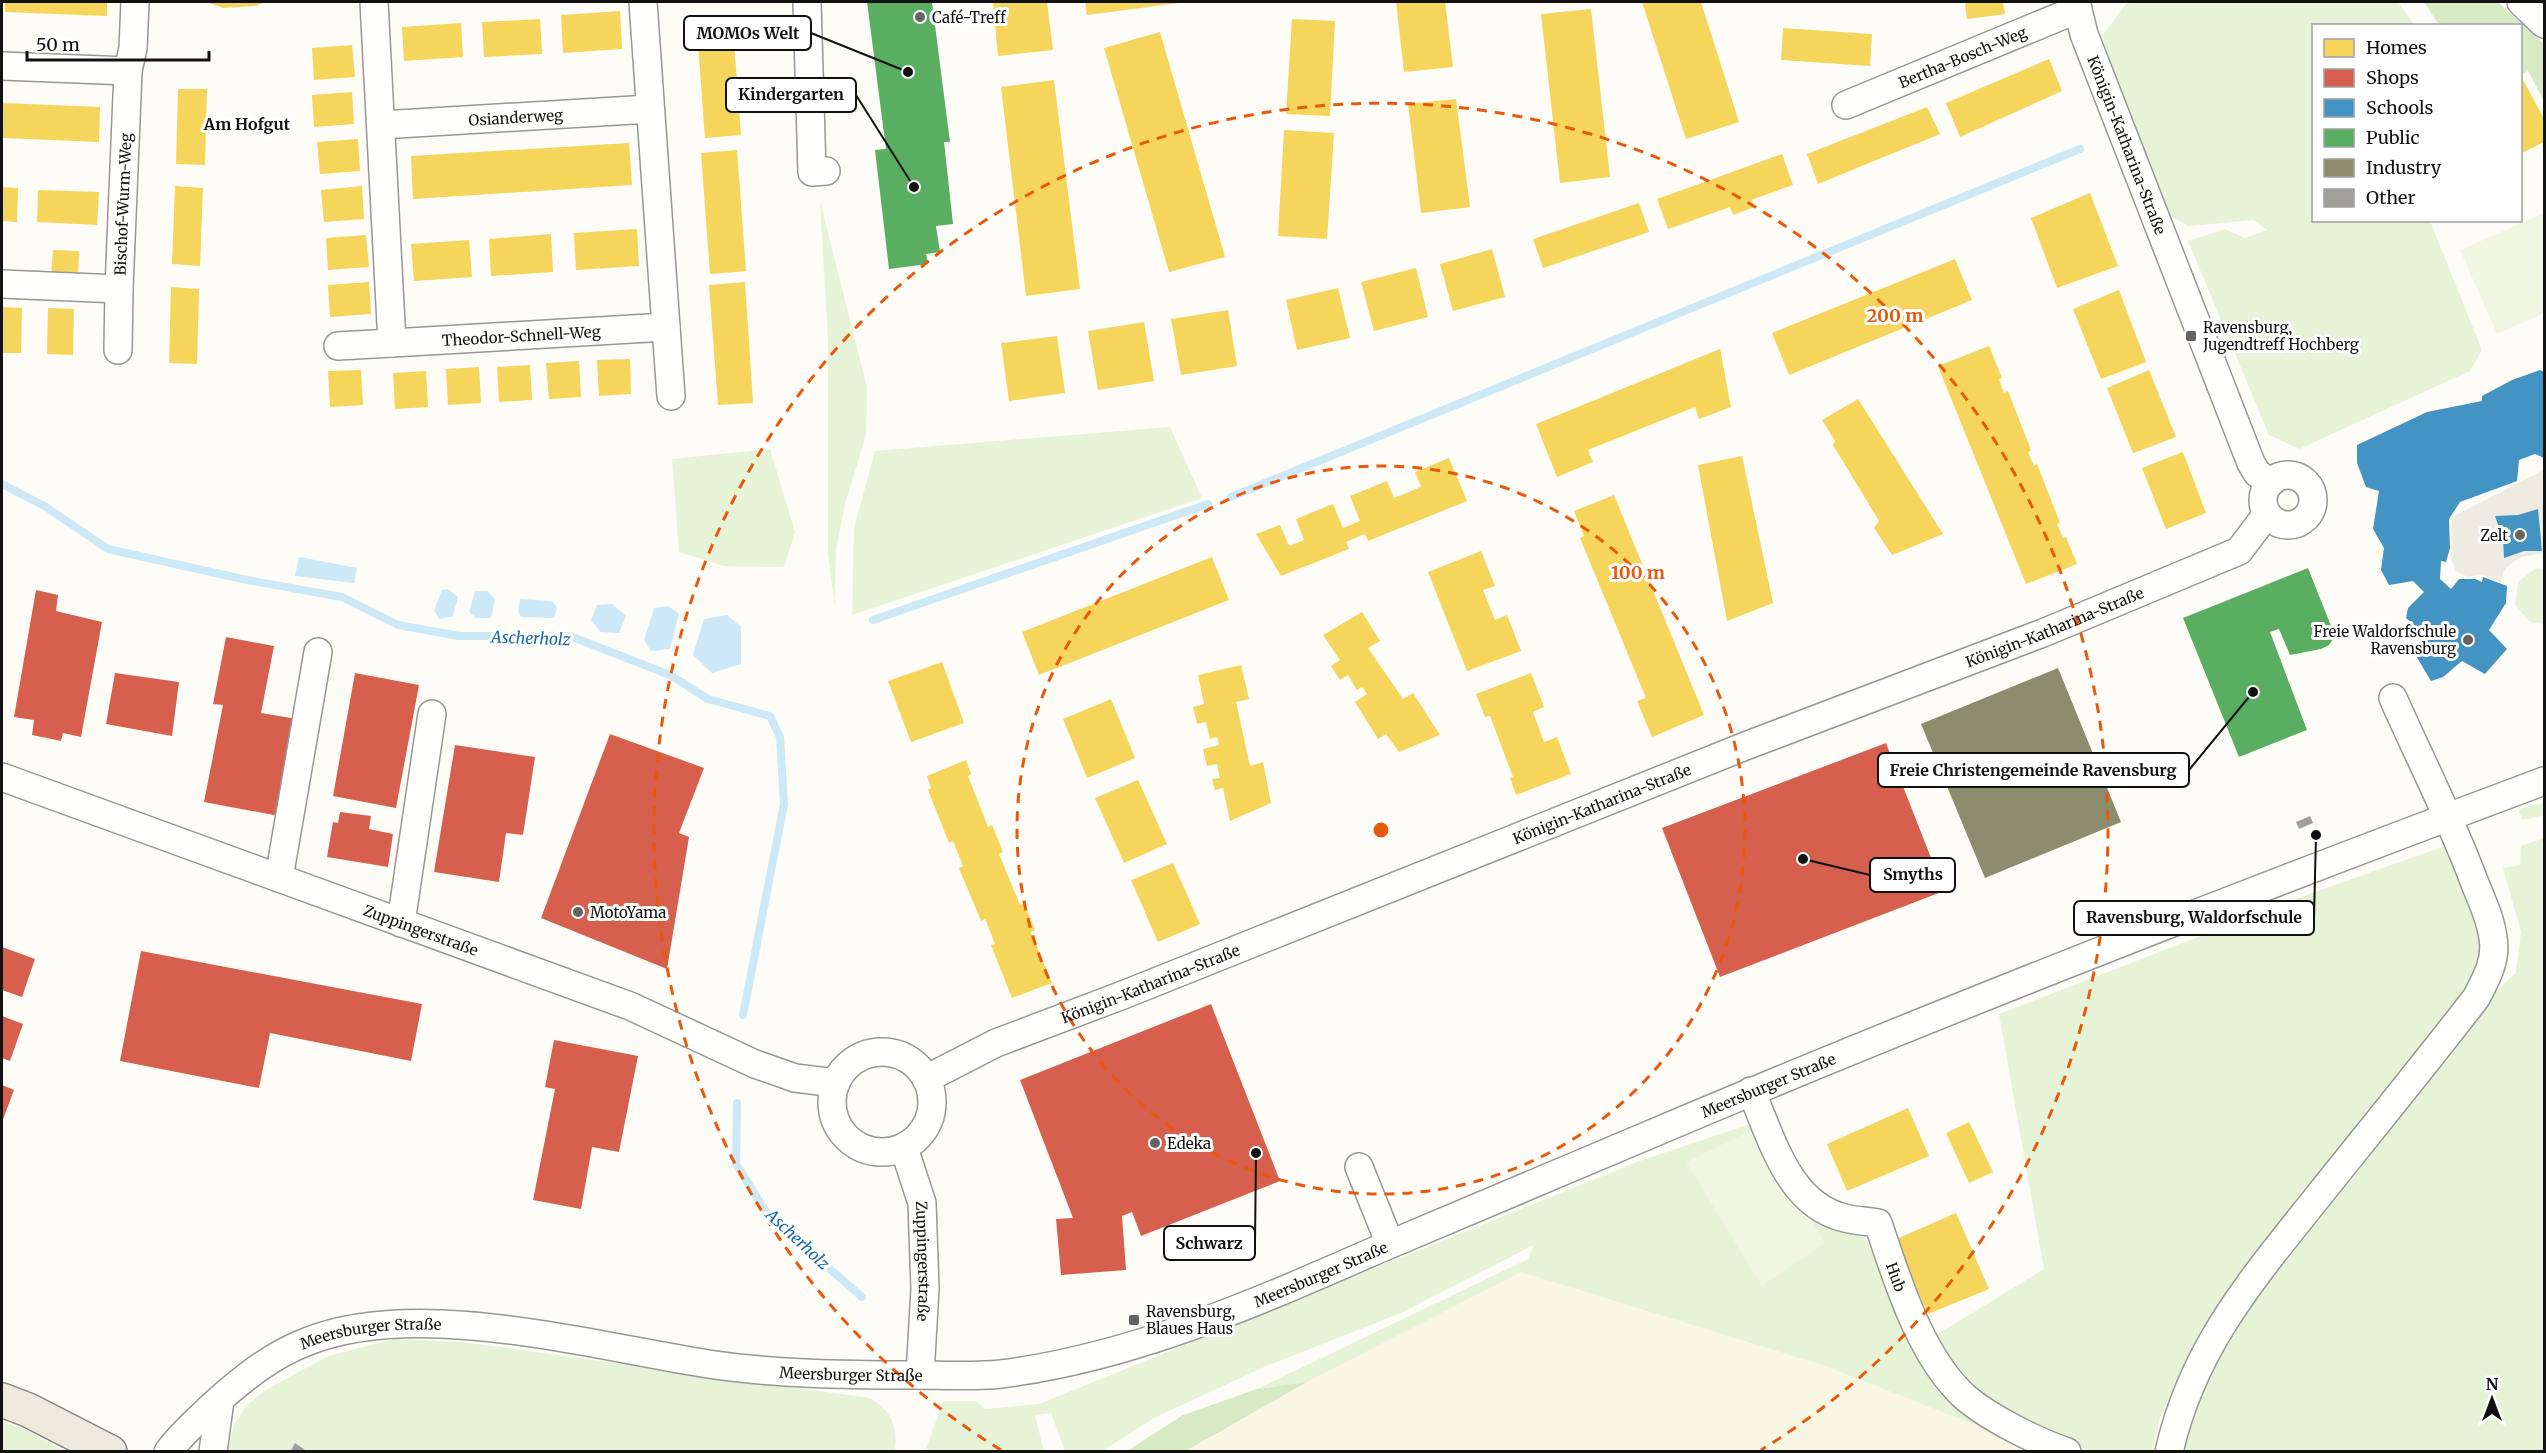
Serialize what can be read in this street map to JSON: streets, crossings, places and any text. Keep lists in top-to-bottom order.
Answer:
{
  "streets": {
    "street": [
      "Bertha-Bosch-Weg",
      "Osianderweg",
      "Königin-Katharina-Straße",
      "Bischof-Wurm-Weg",
      "Theodor-Schnell-Weg",
      "Zuppingerstraße",
      "Meersburger Straße",
      "Hub"
    ]
  },
  "crossings": [
    ["Bertha-Bosch-Weg", "Königin-Katharina-Straße"],
    ["Königin-Katharina-Straße", "Zuppingerstraße"],
    ["Zuppingerstraße", "Meersburger Straße"],
    ["Meersburger Straße", "Hub"]
  ],
  "districts": ["Am Hofgut"],
  "water": ["Ascherholz"],
  "places": {
    "other": [
      "Café-Treff",
      "MOMOs Welt",
      "Kindergarten",
      "Zelt",
      "Freie Waldorfschule Ravensburg",
      "Freie Christengemeinde Ravensburg",
      "Ravensburg, Waldorfschule",
      "Smyths",
      "MotoYama",
      "Edeka",
      "Schwarz"
    ],
    "transit": ["Ravensburg, Jugendtreff Hochberg", "Ravensburg, Blaues Haus"]
  },
  "legend": [
    "Homes",
    "Shops",
    "Schools",
    "Public",
    "Industry",
    "Other"
  ],
  "scale_bar": "50 m",
  "north": "top",
  "rings": ["200 m", "100 m"]
}
